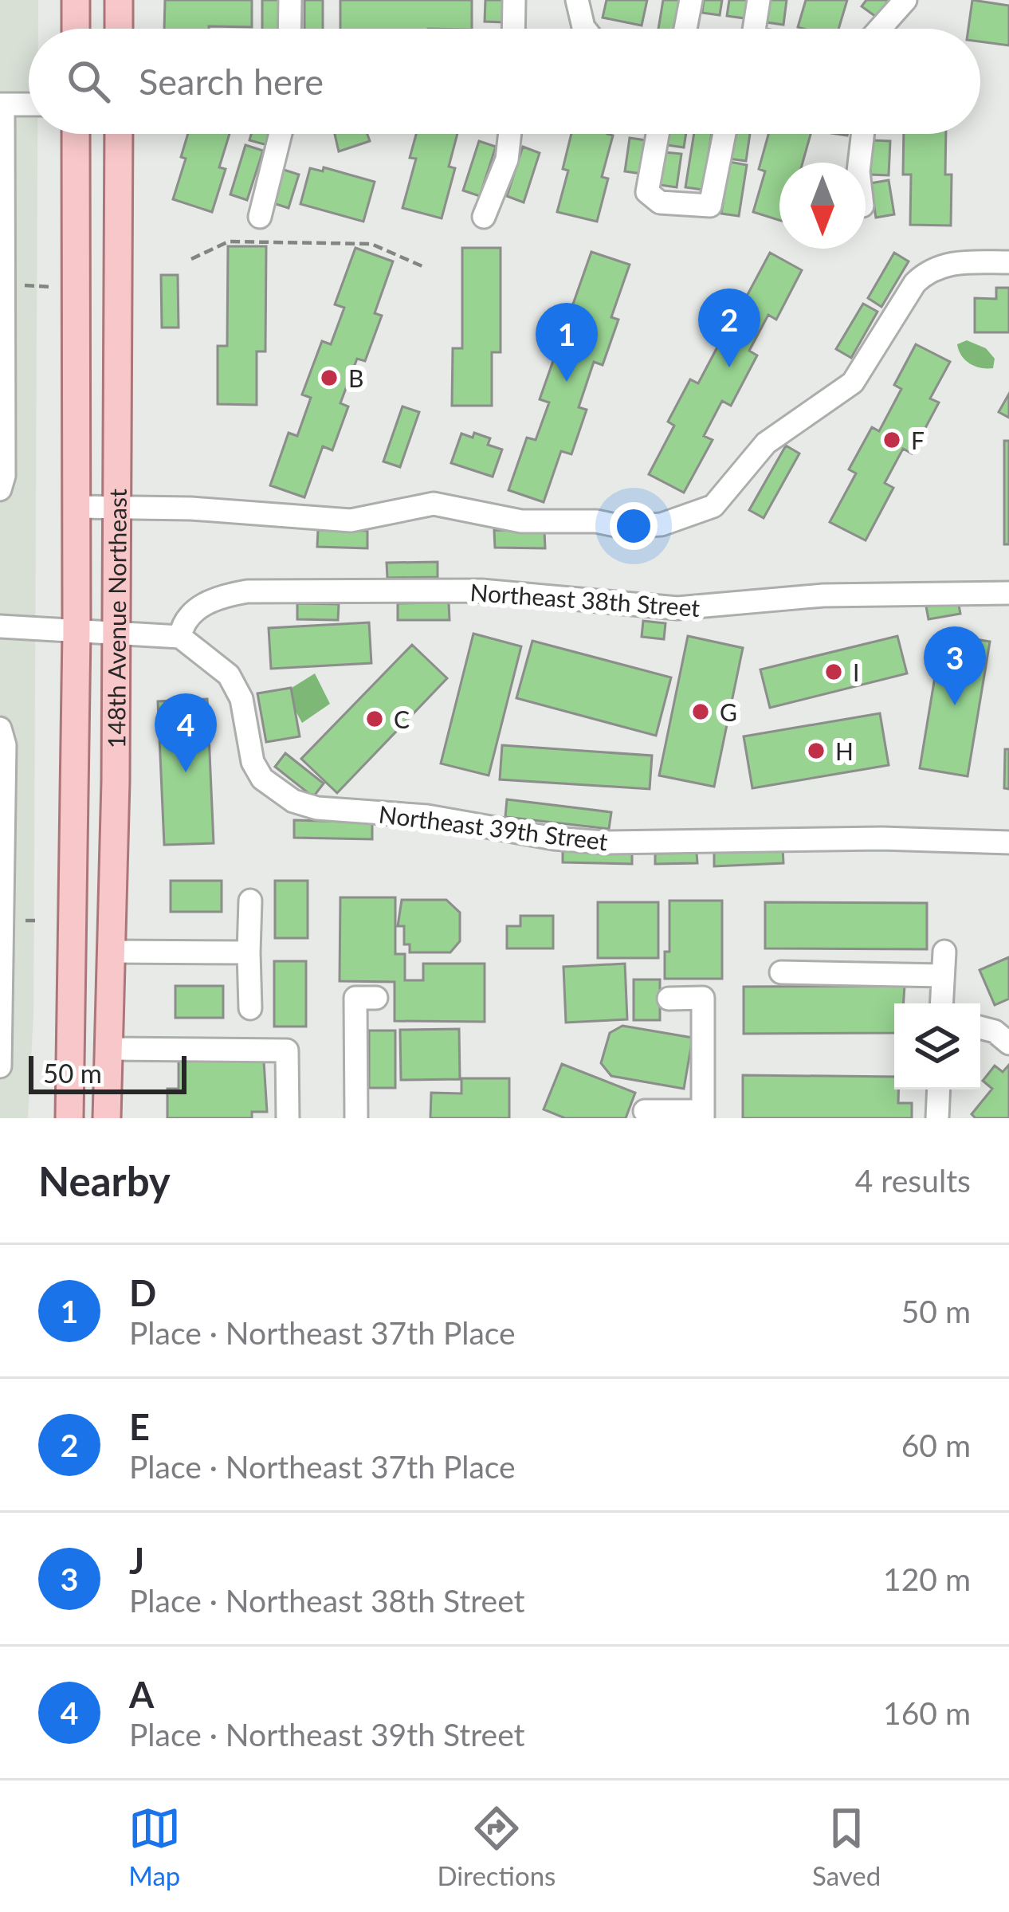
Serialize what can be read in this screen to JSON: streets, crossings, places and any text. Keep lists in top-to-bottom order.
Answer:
{
  "streets": {
    "main road": ["148th Avenue Northeast"],
    "street": ["Northeast 38th Street", "Northeast 39th Street"]
  },
  "crossings": [
    ["Northeast 38th Street", "Northeast 39th Street"]
  ],
  "places": [
    "B",
    "F",
    "I",
    "G",
    "C",
    "H"
  ],
  "scale_bar": "50 m",
  "north": "bottom",
  "page": {
    "search": "Search here",
    "pins": [
      "2",
      "1",
      "3",
      "4"
    ],
    "scale": "50 m",
    "heading": ["Nearby", "4 results"],
    "list": [
      {
        "mark": "1",
        "name": "D",
        "note": "Place · Northeast 37th Place",
        "value": "50 m"
      },
      {
        "mark": "2",
        "name": "E",
        "note": "Place · Northeast 37th Place",
        "value": "60 m"
      },
      {
        "mark": "3",
        "name": "J",
        "note": "Place · Northeast 38th Street",
        "value": "120 m"
      },
      {
        "mark": "4",
        "name": "A",
        "note": "Place · Northeast 39th Street",
        "value": "160 m"
      }
    ],
    "nav": ["Map", "Directions", "Saved"]
  }
}
